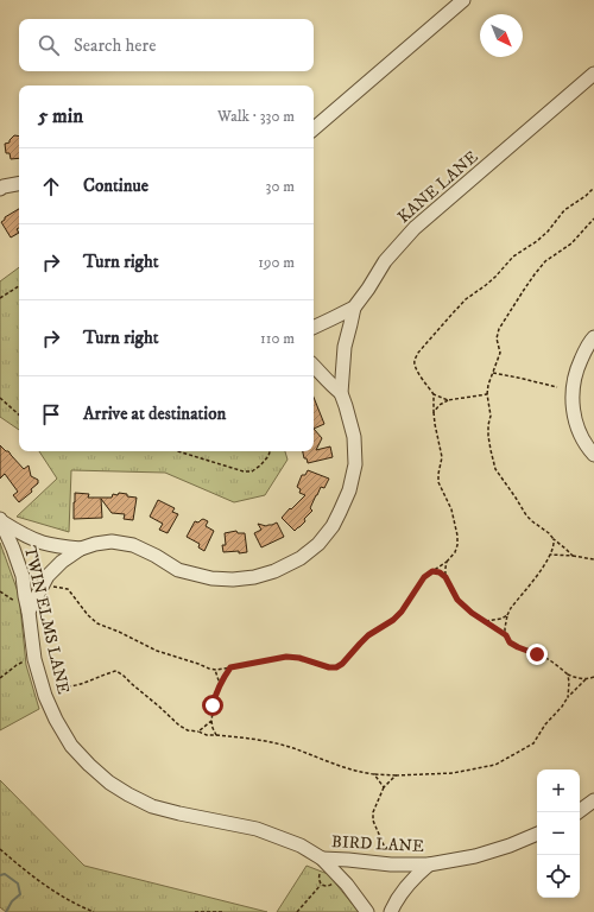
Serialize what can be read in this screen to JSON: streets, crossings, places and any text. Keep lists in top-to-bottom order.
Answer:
{
  "streets": {
    "street": ["KANE LANE", "TWIN ELMS LANE", "BIRD LANE"]
  },
  "crossings": [
    ["TWIN ELMS LANE", "BIRD LANE"]
  ],
  "north": "bottom right",
  "page": {
    "search": "Search here",
    "heading": ["5 min", "Walk · 330 m"],
    "list": [
      ["Continue", "30 m"],
      ["Turn right", "190 m"],
      ["Turn right", "110 m"],
      "Arrive at destination"
    ],
    "map_buttons": ["+", "−"]
  }
}
